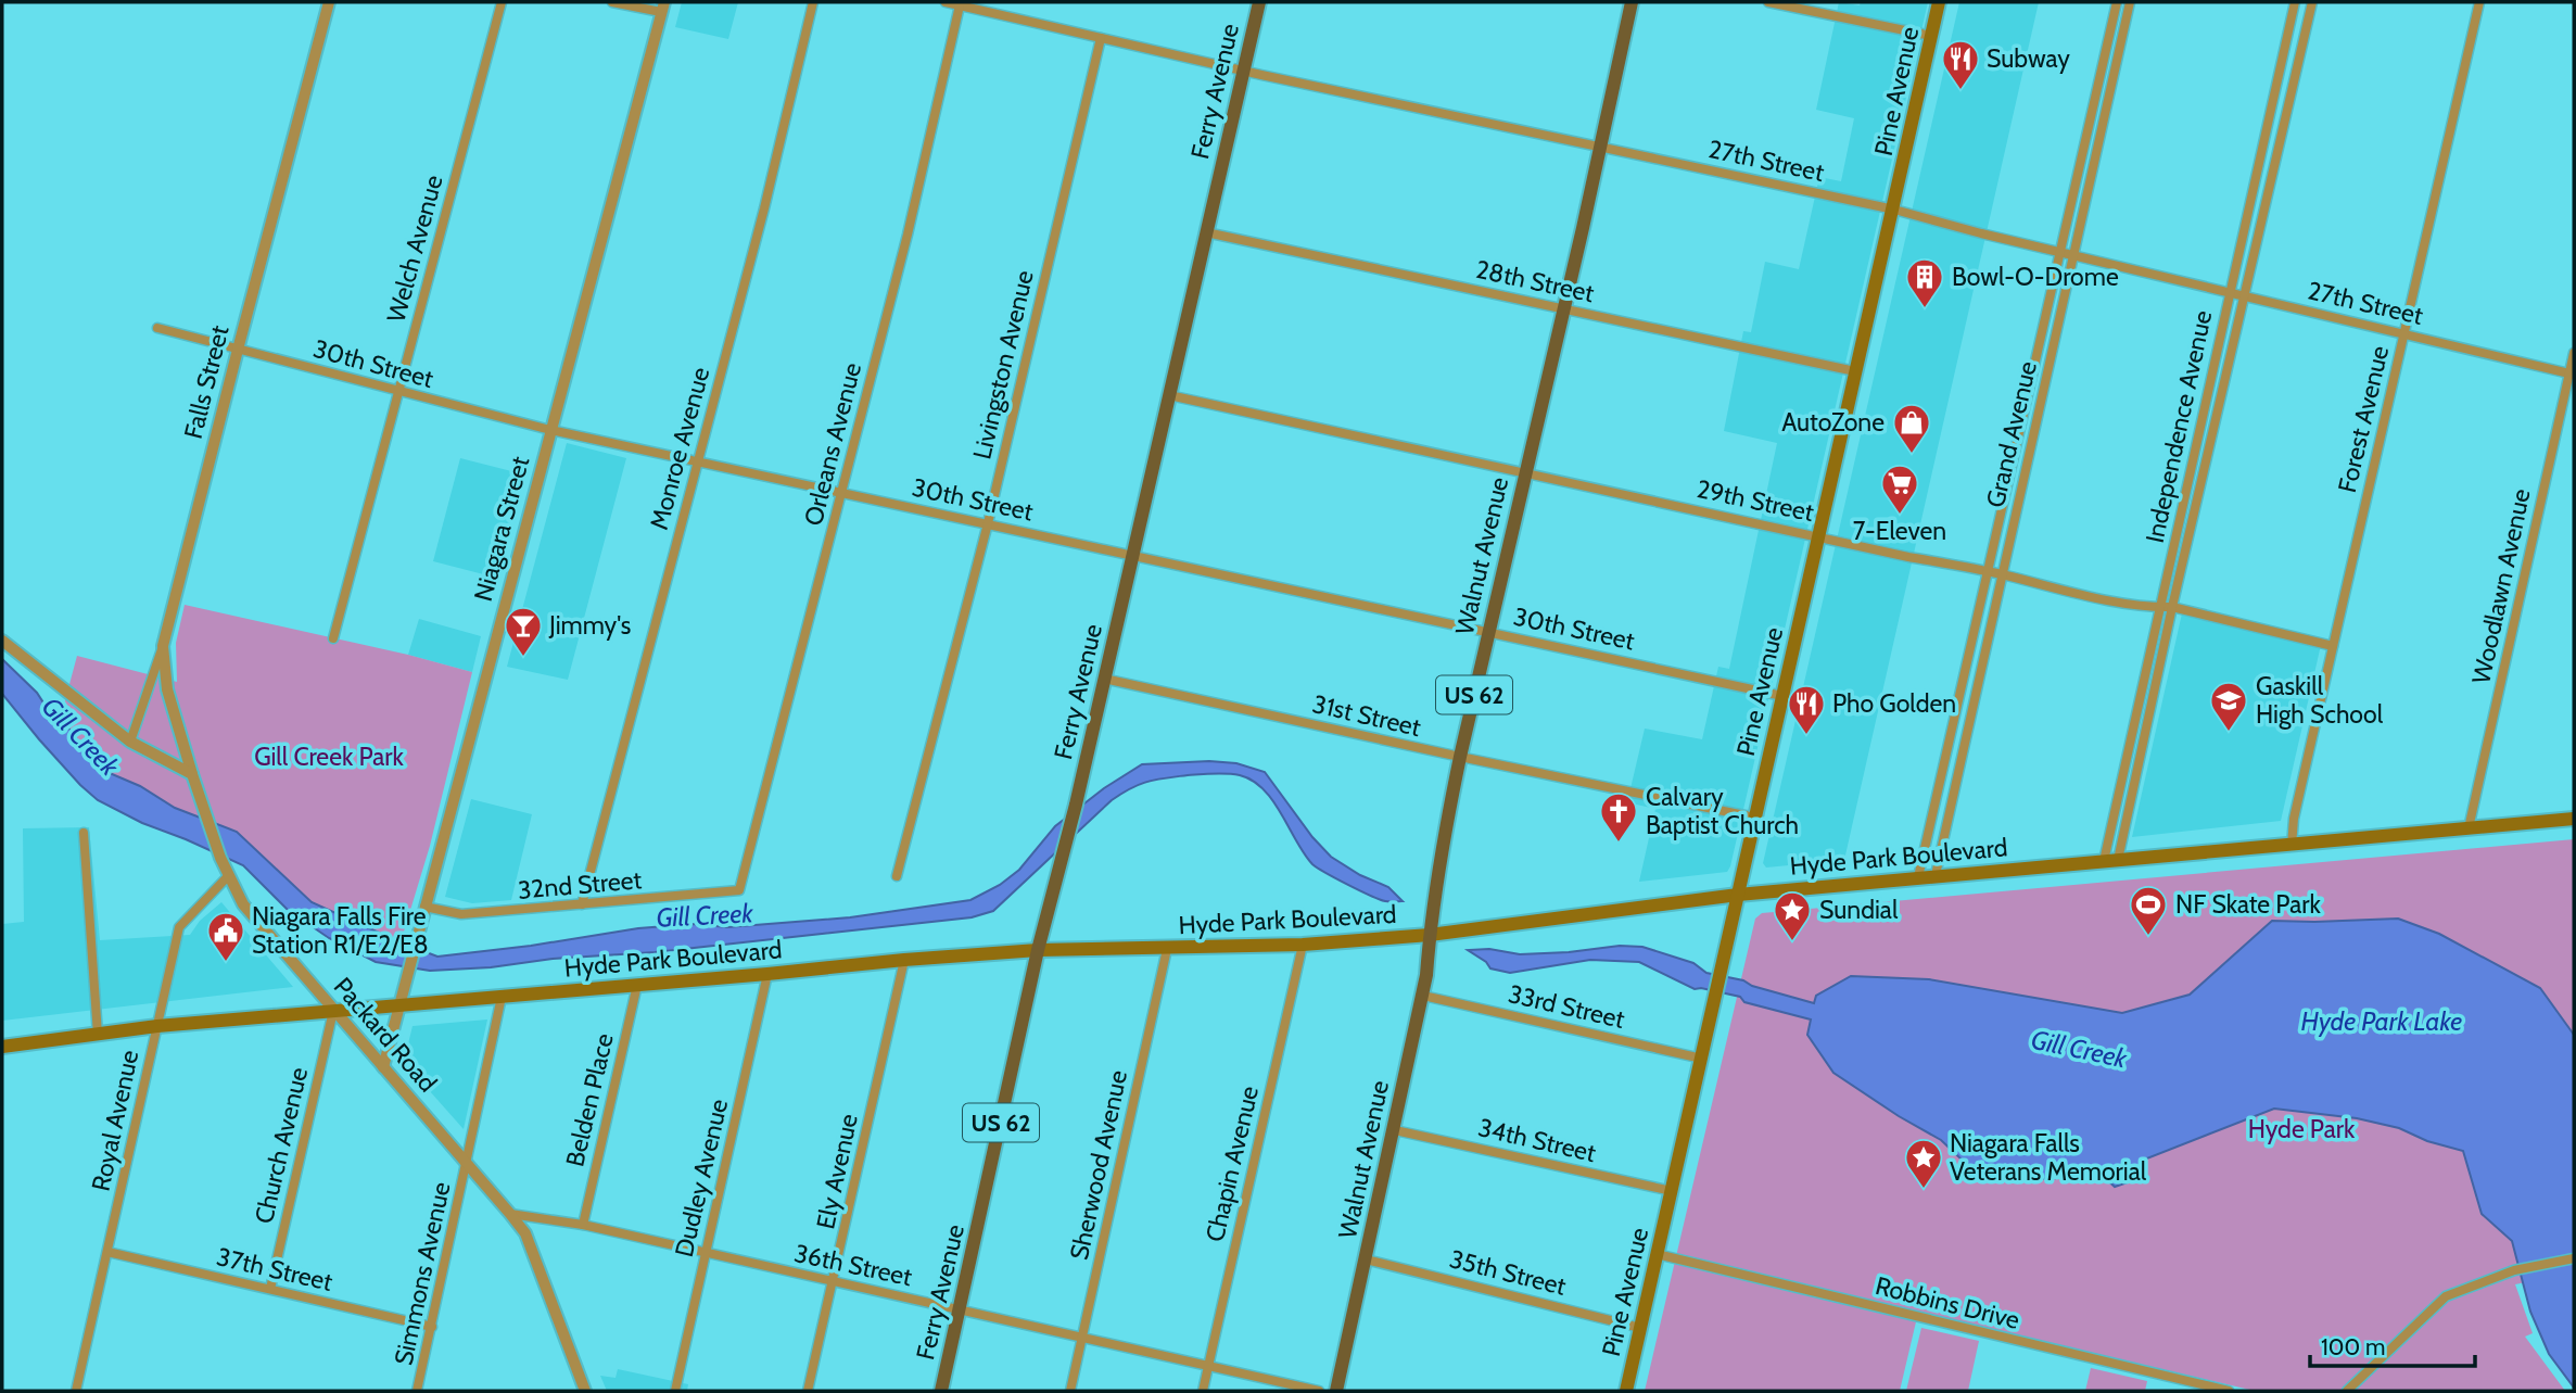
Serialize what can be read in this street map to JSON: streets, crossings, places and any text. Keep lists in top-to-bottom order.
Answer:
{
  "streets": {
    "main road": [
      "Ferry Avenue",
      "Pine Avenue",
      "Walnut Avenue",
      "US 62",
      "Hyde Park Boulevard"
    ],
    "street": [
      "27th Street",
      "Welch Avenue",
      "28th Street",
      "30th Street",
      "Livingston Avenue",
      "Falls Street",
      "Forest Avenue",
      "Independence Avenue",
      "Grand Avenue",
      "Orleans Avenue",
      "Monroe Avenue",
      "29th Street",
      "Niagara Street",
      "Woodlawn Avenue",
      "31st Street",
      "32nd Street",
      "33rd Street",
      "Packard Road",
      "Belden Place",
      "Royal Avenue",
      "34th Street",
      "Church Avenue",
      "Chapin Avenue",
      "Sherwood Avenue",
      "Ely Avenue",
      "Dudley Avenue",
      "36th Street",
      "37th Street",
      "35th Street",
      "Simmons Avenue",
      "Robbins Drive"
    ]
  },
  "crossings": [
    ["Ferry Avenue", "27th Street"],
    ["Ferry Avenue", "28th Street"],
    ["Ferry Avenue", "30th Street"],
    ["Ferry Avenue", "29th Street"],
    ["Ferry Avenue", "31st Street"],
    ["Ferry Avenue", "Hyde Park Boulevard"],
    ["Ferry Avenue", "36th Street"],
    ["Pine Avenue", "27th Street"],
    ["Pine Avenue", "28th Street"],
    ["Pine Avenue", "30th Street"],
    ["Pine Avenue", "29th Street"],
    ["Pine Avenue", "31st Street"],
    ["Pine Avenue", "Hyde Park Boulevard"],
    ["Pine Avenue", "33rd Street"],
    ["Pine Avenue", "34th Street"],
    ["Pine Avenue", "35th Street"],
    ["Pine Avenue", "Robbins Drive"],
    ["27th Street", "Livingston Avenue"],
    ["27th Street", "Forest Avenue"],
    ["27th Street", "Independence Avenue"],
    ["27th Street", "Grand Avenue"],
    ["27th Street", "Orleans Avenue"],
    ["27th Street", "Walnut Avenue"],
    ["27th Street", "Woodlawn Avenue"],
    ["Welch Avenue", "30th Street"],
    ["28th Street", "Walnut Avenue"],
    ["30th Street", "Livingston Avenue"],
    ["30th Street", "Falls Street"],
    ["30th Street", "Orleans Avenue"],
    ["30th Street", "Monroe Avenue"],
    ["30th Street", "Niagara Street"],
    ["30th Street", "Walnut Avenue"],
    ["Falls Street", "Packard Road"],
    ["Forest Avenue", "29th Street"],
    ["Forest Avenue", "Hyde Park Boulevard"],
    ["Independence Avenue", "29th Street"],
    ["Independence Avenue", "Hyde Park Boulevard"],
    ["Grand Avenue", "29th Street"],
    ["Grand Avenue", "Hyde Park Boulevard"],
    ["Orleans Avenue", "32nd Street"],
    ["Monroe Avenue", "32nd Street"],
    ["29th Street", "Walnut Avenue"],
    ["Niagara Street", "Hyde Park Boulevard"],
    ["Niagara Street", "32nd Street"],
    ["Niagara Street", "Packard Road"],
    ["Walnut Avenue", "31st Street"],
    ["Walnut Avenue", "Hyde Park Boulevard"],
    ["Walnut Avenue", "33rd Street"],
    ["Walnut Avenue", "34th Street"],
    ["Walnut Avenue", "35th Street"],
    ["Woodlawn Avenue", "Hyde Park Boulevard"],
    ["Hyde Park Boulevard", "Packard Road"],
    ["Hyde Park Boulevard", "Belden Place"],
    ["Hyde Park Boulevard", "Royal Avenue"],
    ["Hyde Park Boulevard", "Church Avenue"],
    ["Hyde Park Boulevard", "Chapin Avenue"],
    ["Hyde Park Boulevard", "Sherwood Avenue"],
    ["Hyde Park Boulevard", "Ely Avenue"],
    ["Hyde Park Boulevard", "Dudley Avenue"],
    ["Hyde Park Boulevard", "Simmons Avenue"],
    ["Packard Road", "Royal Avenue"],
    ["Packard Road", "Church Avenue"],
    ["Packard Road", "36th Street"],
    ["Packard Road", "Simmons Avenue"],
    ["Belden Place", "36th Street"],
    ["Royal Avenue", "37th Street"],
    ["Church Avenue", "37th Street"],
    ["Chapin Avenue", "36th Street"],
    ["Sherwood Avenue", "36th Street"],
    ["Ely Avenue", "36th Street"],
    ["Dudley Avenue", "36th Street"],
    ["37th Street", "Simmons Avenue"]
  ],
  "water": ["Gill Creek", "Hyde Park Lake"],
  "parks": ["Gill Creek Park", "Hyde Park"],
  "places": {
    "restaurant": ["Subway", "Pho Golden"],
    "building": ["Bowl-O-Drome"],
    "shop": ["AutoZone"],
    "supermarket": ["7-Eleven"],
    "bar": ["Jimmy's"],
    "school or university": ["Gaskill High School"],
    "church": ["Calvary Baptist Church"],
    "sports": ["NF Skate Park"],
    "place": ["Sundial", "Niagara Falls Veterans Memorial"],
    "public building": ["Niagara Falls Fire Station R1/E2/E8"]
  },
  "scale_bar": "100 m"
}
